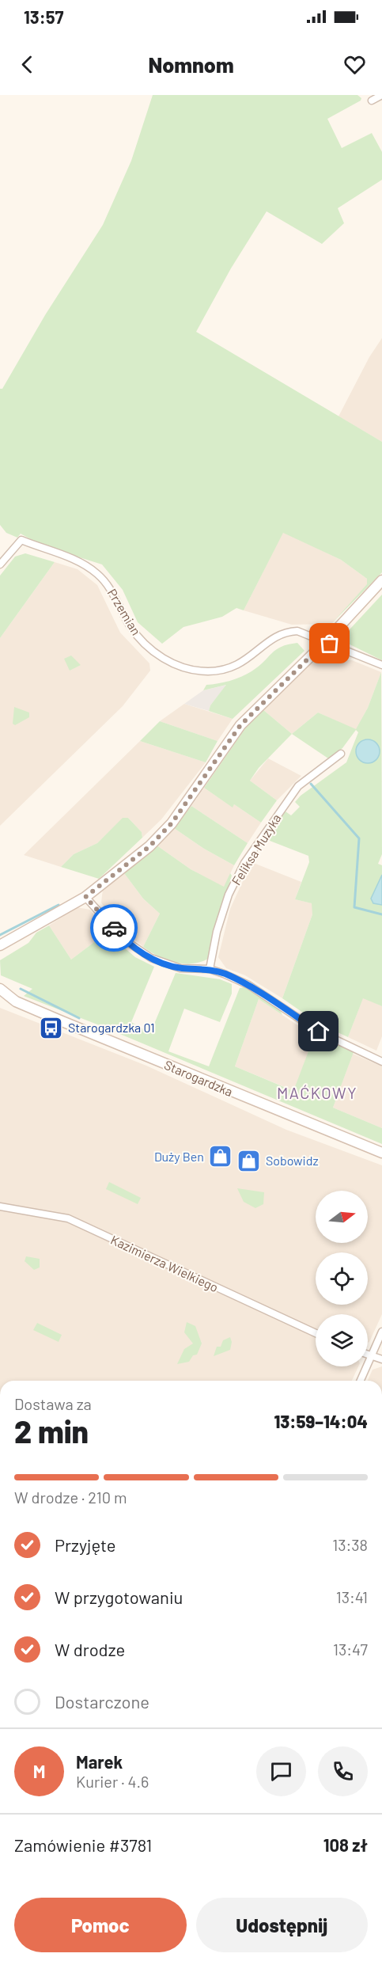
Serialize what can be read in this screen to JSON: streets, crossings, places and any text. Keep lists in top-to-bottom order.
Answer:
{
  "streets": {
    "main road": ["Starogardzka"],
    "street": ["Przemian", "Feliksa Muzyka", "Kazimierza Wielkiego"]
  },
  "districts": ["MAĆKOWY"],
  "places": {
    "bus stop": ["Starogardzka 01"],
    "shop": ["Duży Ben", "Sobowidz"]
  },
  "north": "right",
  "page": {
    "status": "13:57",
    "header": "Nomnom",
    "heading": ["2 min", "Dostawa za", "13:59–14:04"],
    "panel": [
      "Marek",
      "Kurier · 4.6",
      "Zamówienie #3781",
      "108 zł"
    ],
    "bar": "W drodze · 210 m",
    "list": [
      ["Przyjęte", "13:38"],
      ["W przygotowaniu", "13:41"],
      ["W drodze", "13:47"],
      "Dostarczone"
    ],
    "round": "M",
    "buttons": ["Pomoc", "Udostępnij"]
  }
}
